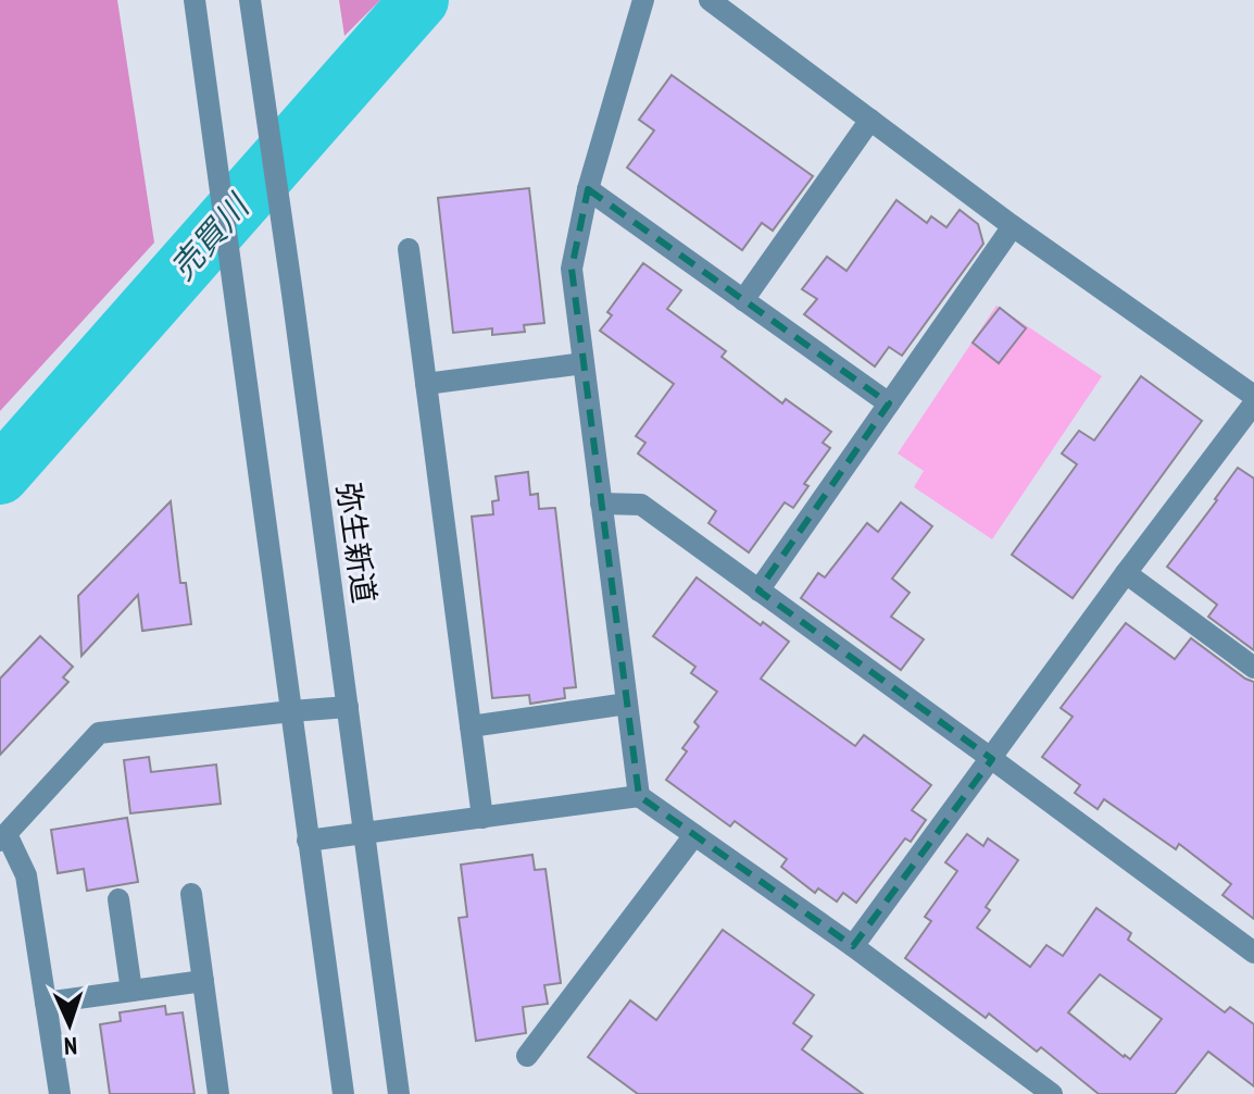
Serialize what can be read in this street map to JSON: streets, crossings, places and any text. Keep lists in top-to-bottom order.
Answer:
{
  "streets": {
    "street": ["弥生新道"]
  },
  "water": ["売買川"],
  "north": "bottom"
}
